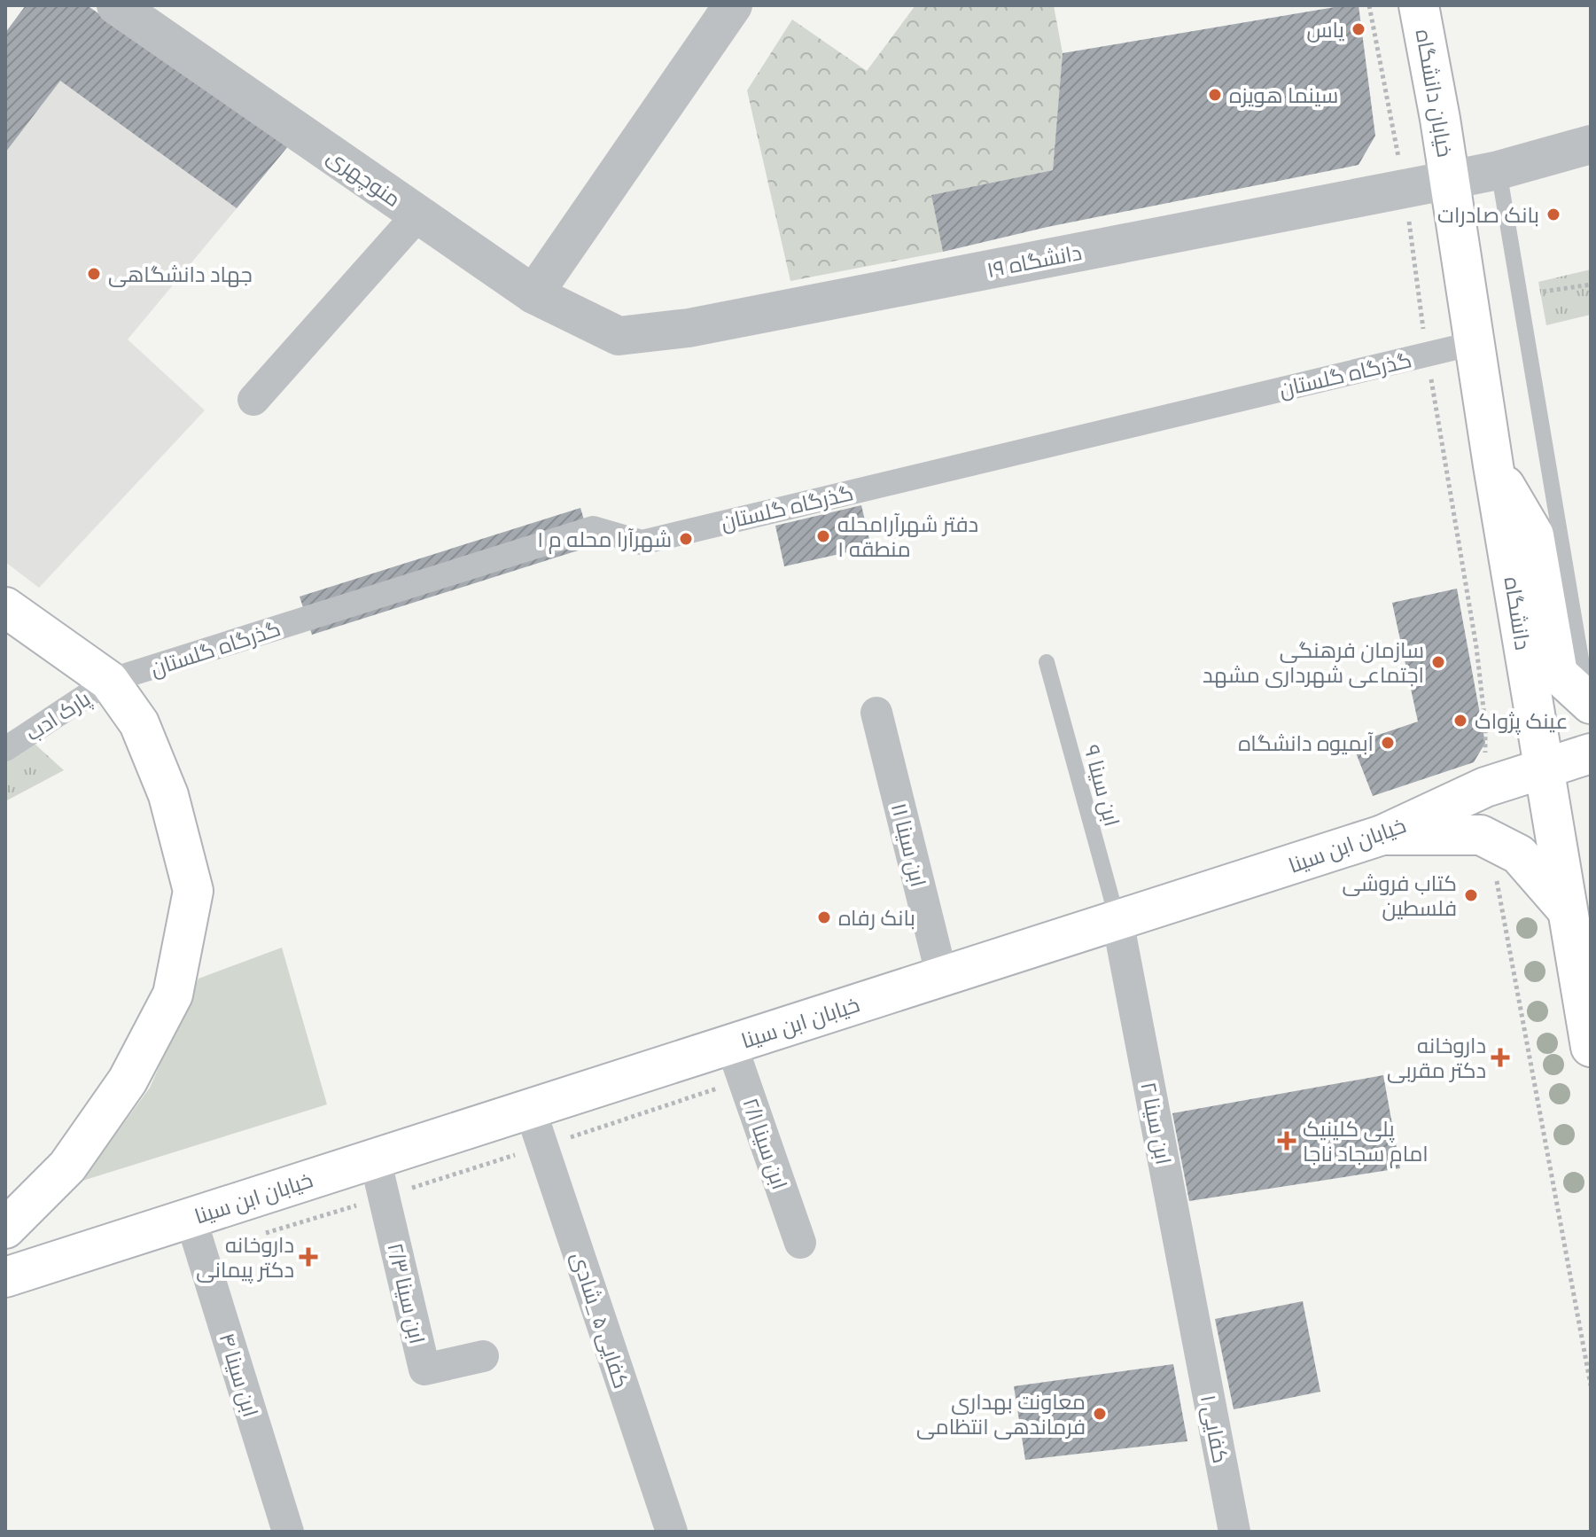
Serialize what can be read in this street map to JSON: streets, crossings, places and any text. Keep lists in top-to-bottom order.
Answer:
{
  "streets": {
    "main road": ["خیابان دانشگاه", "دانشگاه", "خیابان ابن سینا"],
    "street": [
      "منوچهری",
      "دانشگاه ۱۹",
      "گذرگاه گلستان",
      "پارک ادب",
      "ابن سینا ۱۱",
      "ابن سینا ۲",
      "ابن سینا ۲/۱",
      "ابن سینا ۲/۳",
      "کفایی ۵ _شادی",
      "ابن سینا ۴",
      "کفایی ۱"
    ],
    "lane": ["ابن سینا ۹"]
  },
  "crossings": [
    ["خیابان دانشگاه", "دانشگاه ۱۹"],
    ["خیابان دانشگاه", "دانشگاه"],
    ["منوچهری", "دانشگاه ۱۹"],
    ["دانشگاه ۱۹", "دانشگاه"],
    ["گذرگاه گلستان", "دانشگاه"],
    ["گذرگاه گلستان", "پارک ادب"],
    ["دانشگاه", "خیابان ابن سینا"],
    ["ابن سینا ۹", "خیابان ابن سینا"],
    ["ابن سینا ۹", "ابن سینا ۲"],
    ["ابن سینا ۱۱", "خیابان ابن سینا"],
    ["خیابان ابن سینا", "ابن سینا ۲"],
    ["خیابان ابن سینا", "ابن سینا ۲/۱"],
    ["خیابان ابن سینا", "ابن سینا ۲/۳"],
    ["خیابان ابن سینا", "کفایی ۵ _شادی"],
    ["خیابان ابن سینا", "ابن سینا ۴"],
    ["ابن سینا ۲", "کفایی ۱"]
  ],
  "places": {
    "other": [
      "یاس",
      "سینما هویزه",
      "بانک صادرات",
      "جهاد دانشگاهی",
      "دفتر شهرآرامحله منطقه ۱",
      "شهرآرا محله م ۱",
      "سازمان فرهنگی اجتماعی شهرداری مشهد",
      "عینک پژواک",
      "آبمیوه دانشگاه",
      "کتاب فروشی فلسطین",
      "بانک رفاه",
      "معاونت بهداری فرماندهی انتظامی"
    ],
    "health": ["داروخانه دکتر مقربی", "پلی کلینیک امام سجاد ناجا", "داروخانه دکتر پیمانی"]
  }
}
